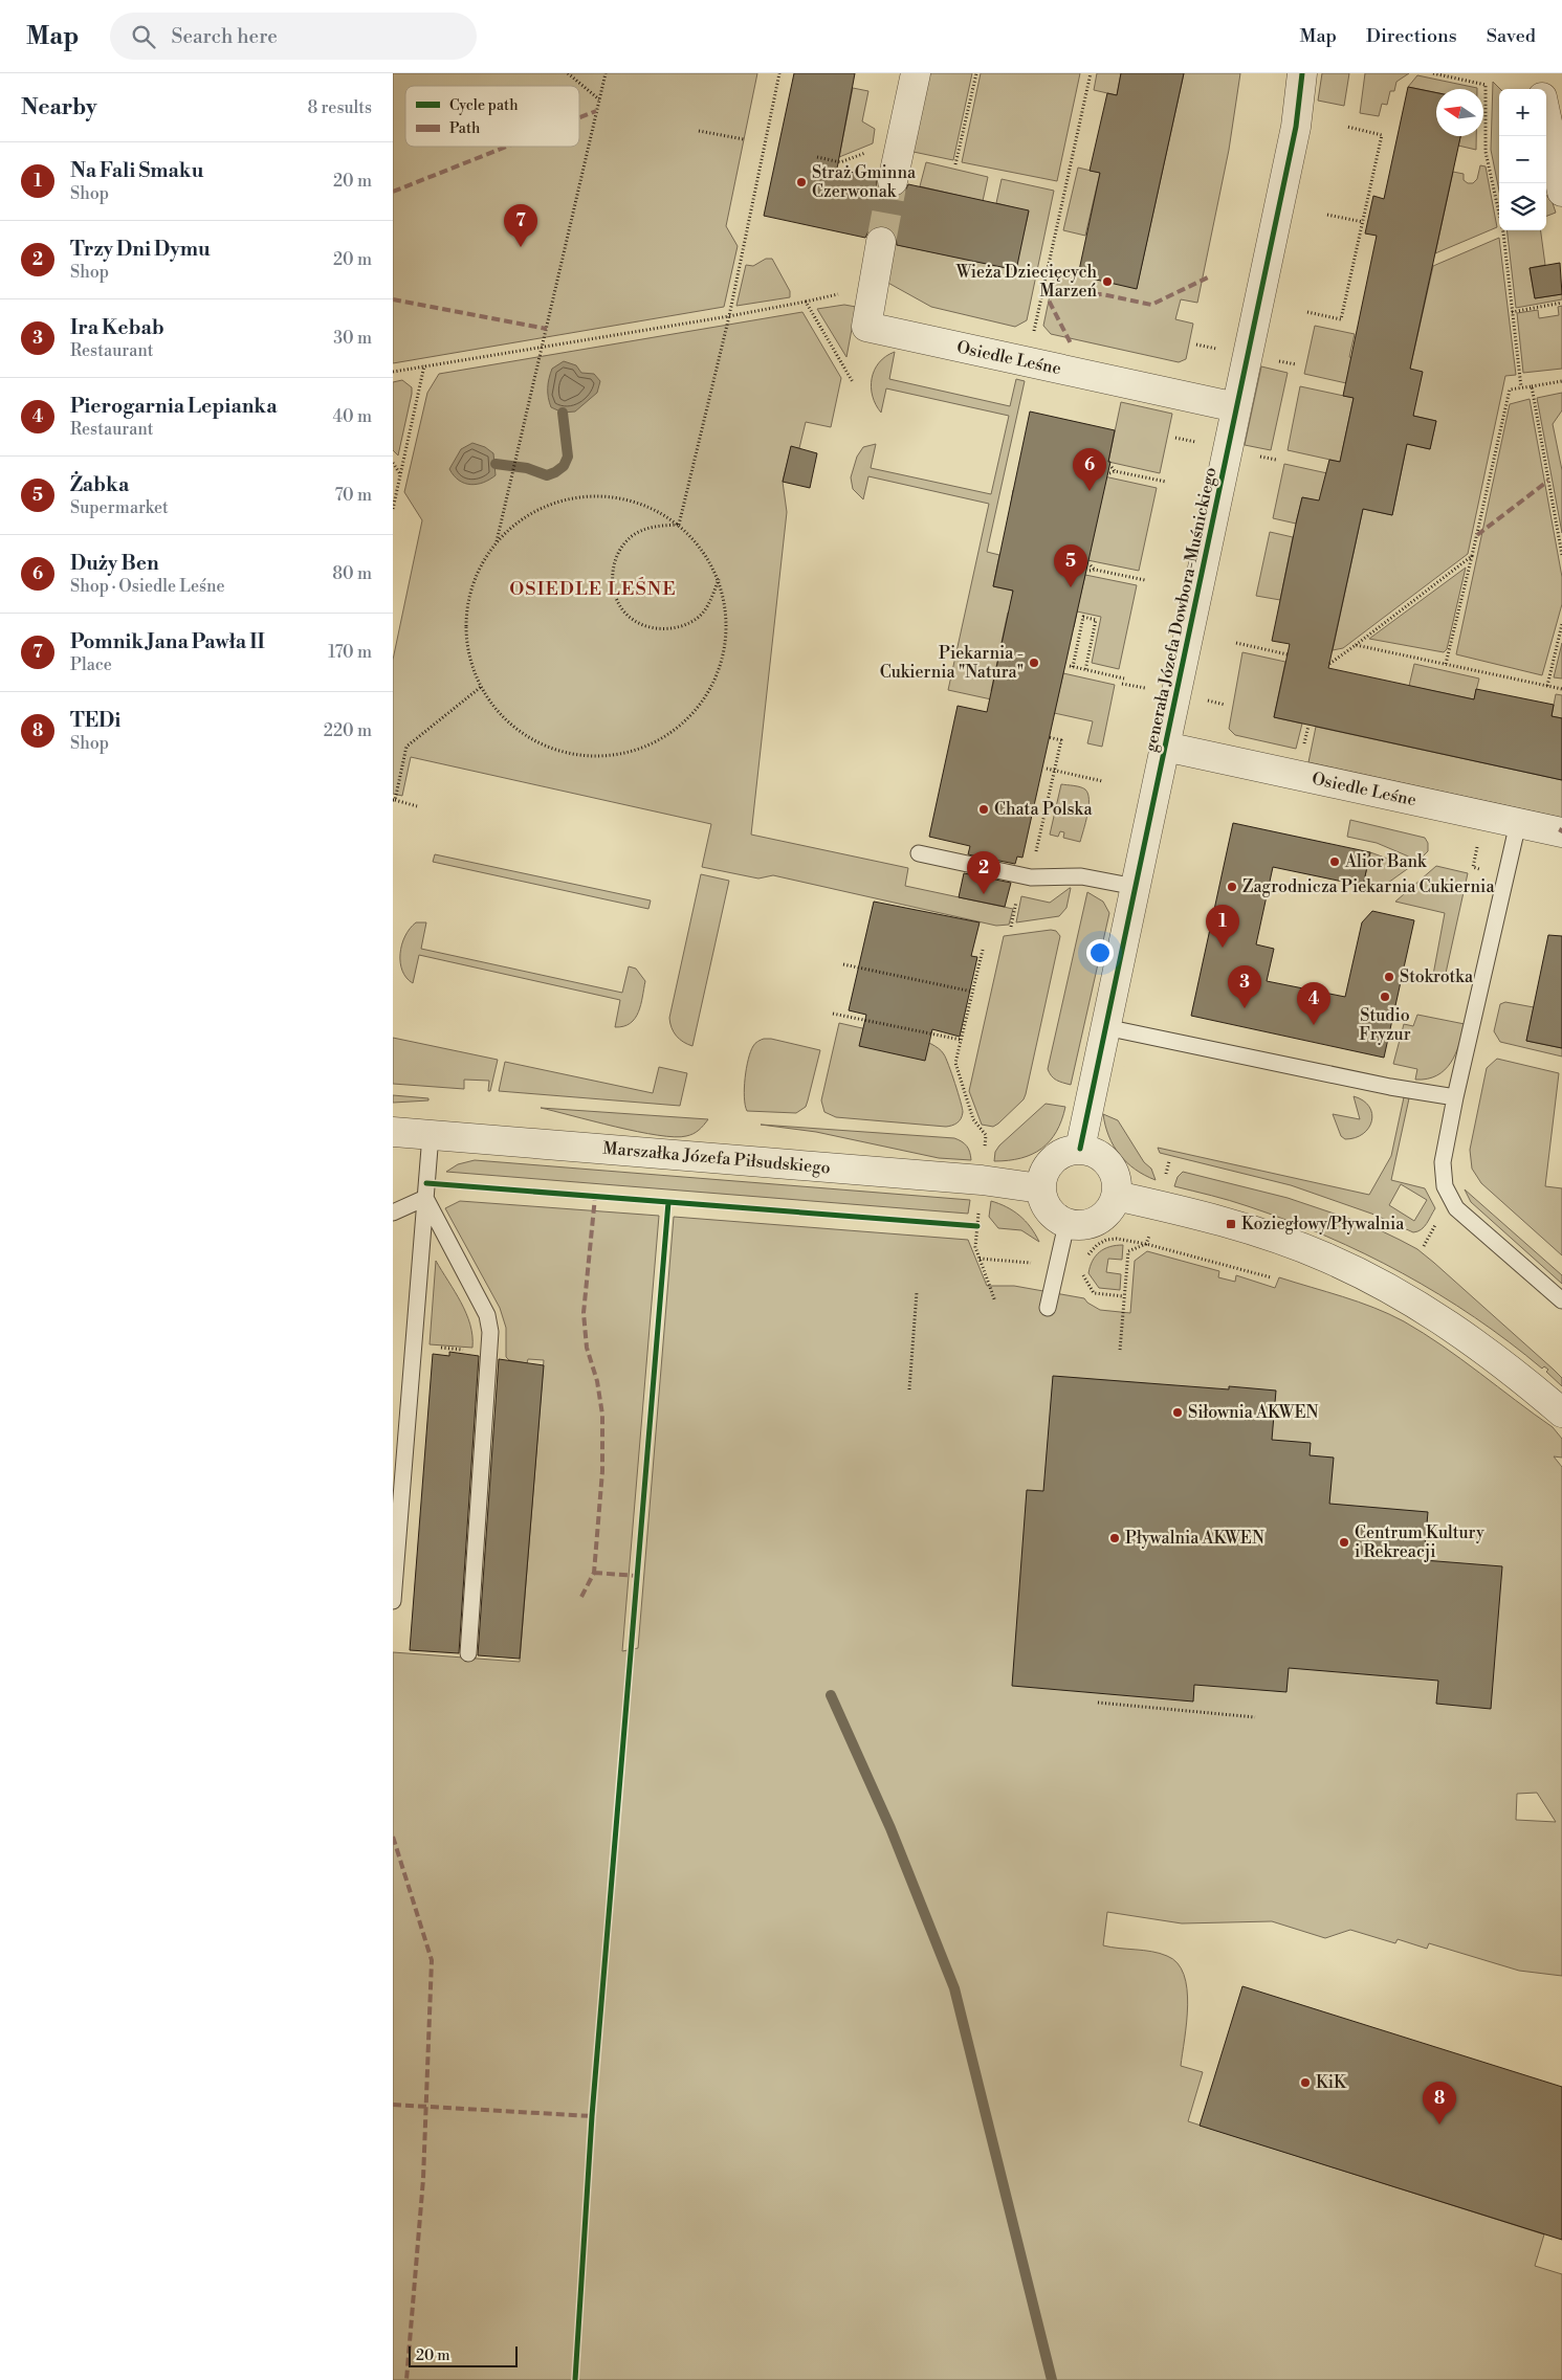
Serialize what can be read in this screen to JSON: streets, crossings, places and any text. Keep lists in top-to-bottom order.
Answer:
{
  "streets": {
    "street": ["Osiedle Leśne", "generała Józefa Dowbora-Muśnickiego", "Marszałka Józefa Piłsudskiego"]
  },
  "crossings": [
    ["Osiedle Leśne", "generała Józefa Dowbora-Muśnickiego"],
    ["generała Józefa Dowbora-Muśnickiego", "Marszałka Józefa Piłsudskiego"]
  ],
  "districts": ["OSIEDLE LEŚNE"],
  "places": {
    "other": [
      "Straż Gminna Czerwonak",
      "Wieża Dziecięcych Marzeń",
      "Piekarnia - Cukiernia \"Natura\"",
      "Chata Polska",
      "Alior Bank",
      "Zagrodnicza Piekarnia Cukiernia",
      "Stokrotka",
      "Studio Fryzur",
      "Siłownia AKWEN",
      "Pływalnia AKWEN",
      "Centrum Kultury i Rekreacji",
      "KiK"
    ],
    "transit": ["Koziegłowy/Pływalnia"]
  },
  "legend": ["Cycle path", "Path"],
  "scale_bar": "20 m",
  "north": "left",
  "page": {
    "header": "Map",
    "search": "Search here",
    "nav": ["Map", "Directions", "Saved"],
    "heading": ["Nearby", "8 results"],
    "map_buttons": ["+", "−"],
    "list": [
      {
        "mark": "1",
        "name": "Na Fali Smaku",
        "note": "Shop",
        "value": "20 m"
      },
      {
        "mark": "2",
        "name": "Trzy Dni Dymu",
        "note": "Shop",
        "value": "20 m"
      },
      {
        "mark": "3",
        "name": "Ira Kebab",
        "note": "Restaurant",
        "value": "30 m"
      },
      {
        "mark": "4",
        "name": "Pierogarnia Lepianka",
        "note": "Restaurant",
        "value": "40 m"
      },
      {
        "mark": "5",
        "name": "Żabka",
        "note": "Supermarket",
        "value": "70 m"
      },
      {
        "mark": "6",
        "name": "Duży Ben",
        "note": "Shop · Osiedle Leśne",
        "value": "80 m"
      },
      {
        "mark": "7",
        "name": "Pomnik Jana Pawła II",
        "note": "Place",
        "value": "170 m"
      },
      {
        "mark": "8",
        "name": "TEDi",
        "note": "Shop",
        "value": "220 m"
      }
    ],
    "pins": [
      "7",
      "6",
      "5",
      "2",
      "1",
      "3",
      "4",
      "8"
    ],
    "scale": "20 m"
  }
}
